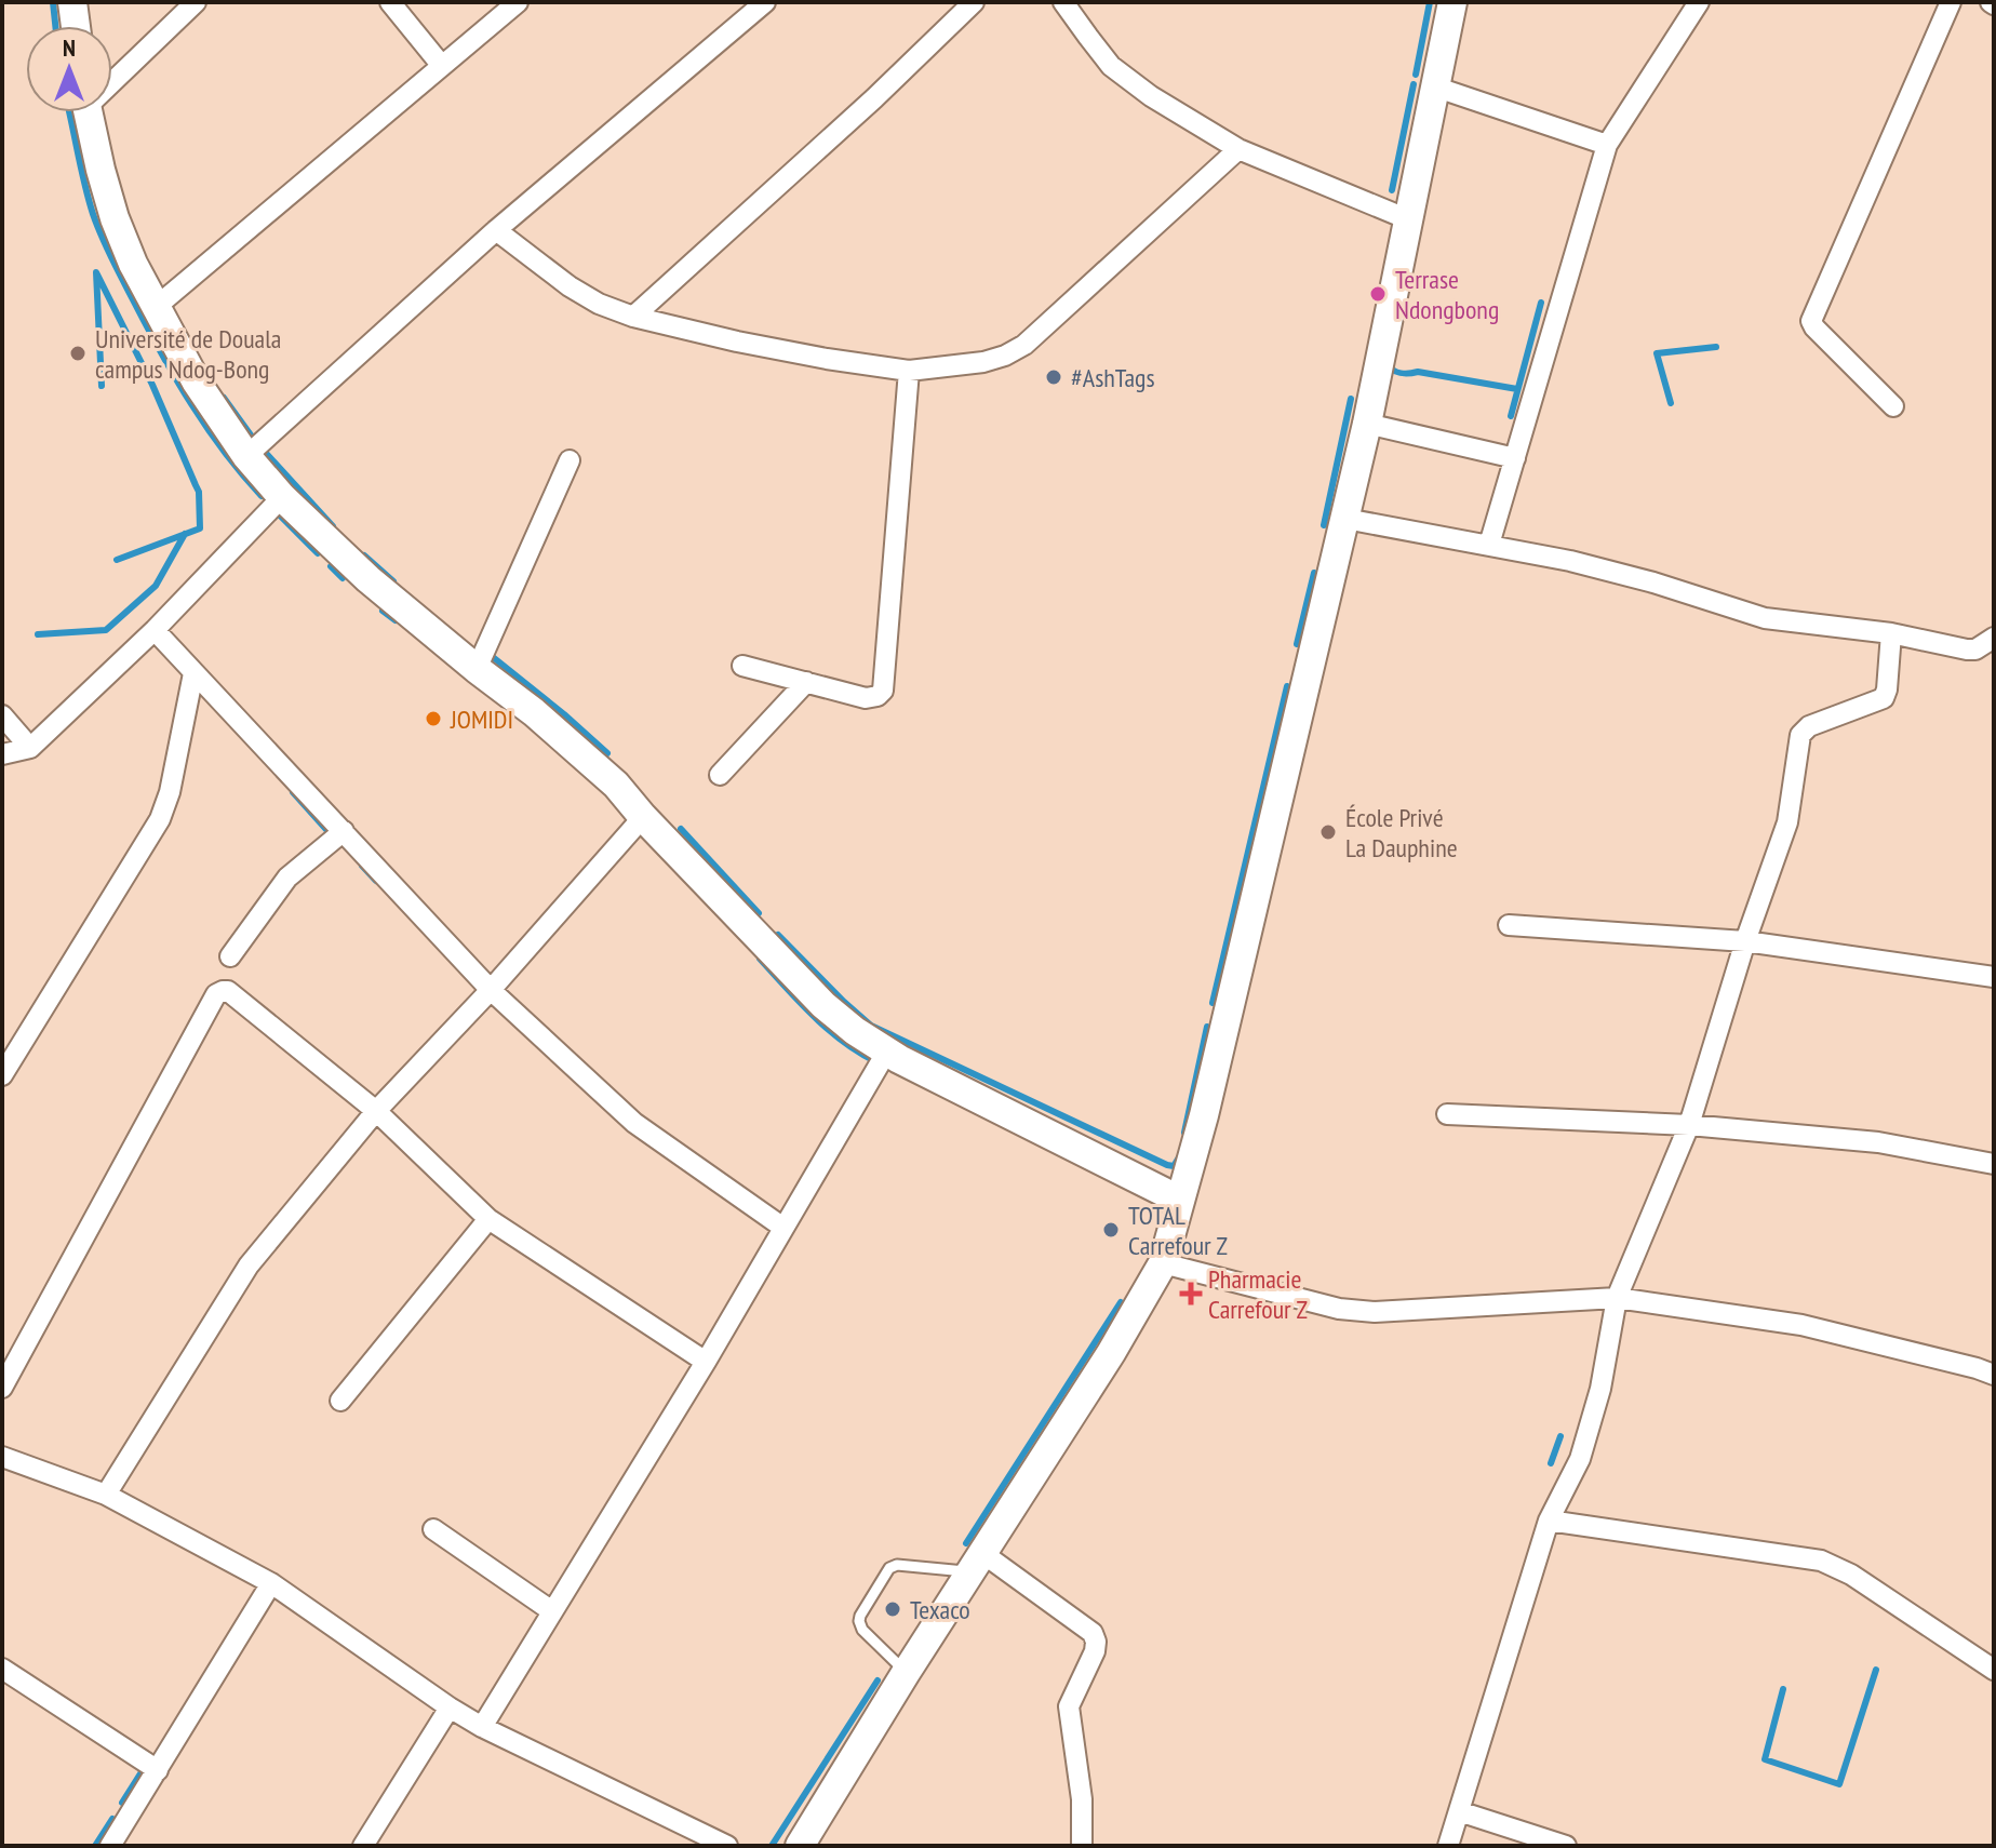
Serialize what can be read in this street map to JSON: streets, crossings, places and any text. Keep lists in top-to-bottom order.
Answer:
{
  "places": {
    "other": [
      "Terrase Ndongbong",
      "Université de Douala campus Ndog-Bong",
      "#AshTags",
      "JOMIDI",
      "École Privé La Dauphine",
      "TOTAL Carrefour Z",
      "Texaco"
    ],
    "health": ["Pharmacie Carrefour Z"]
  },
  "north": "top"
}
